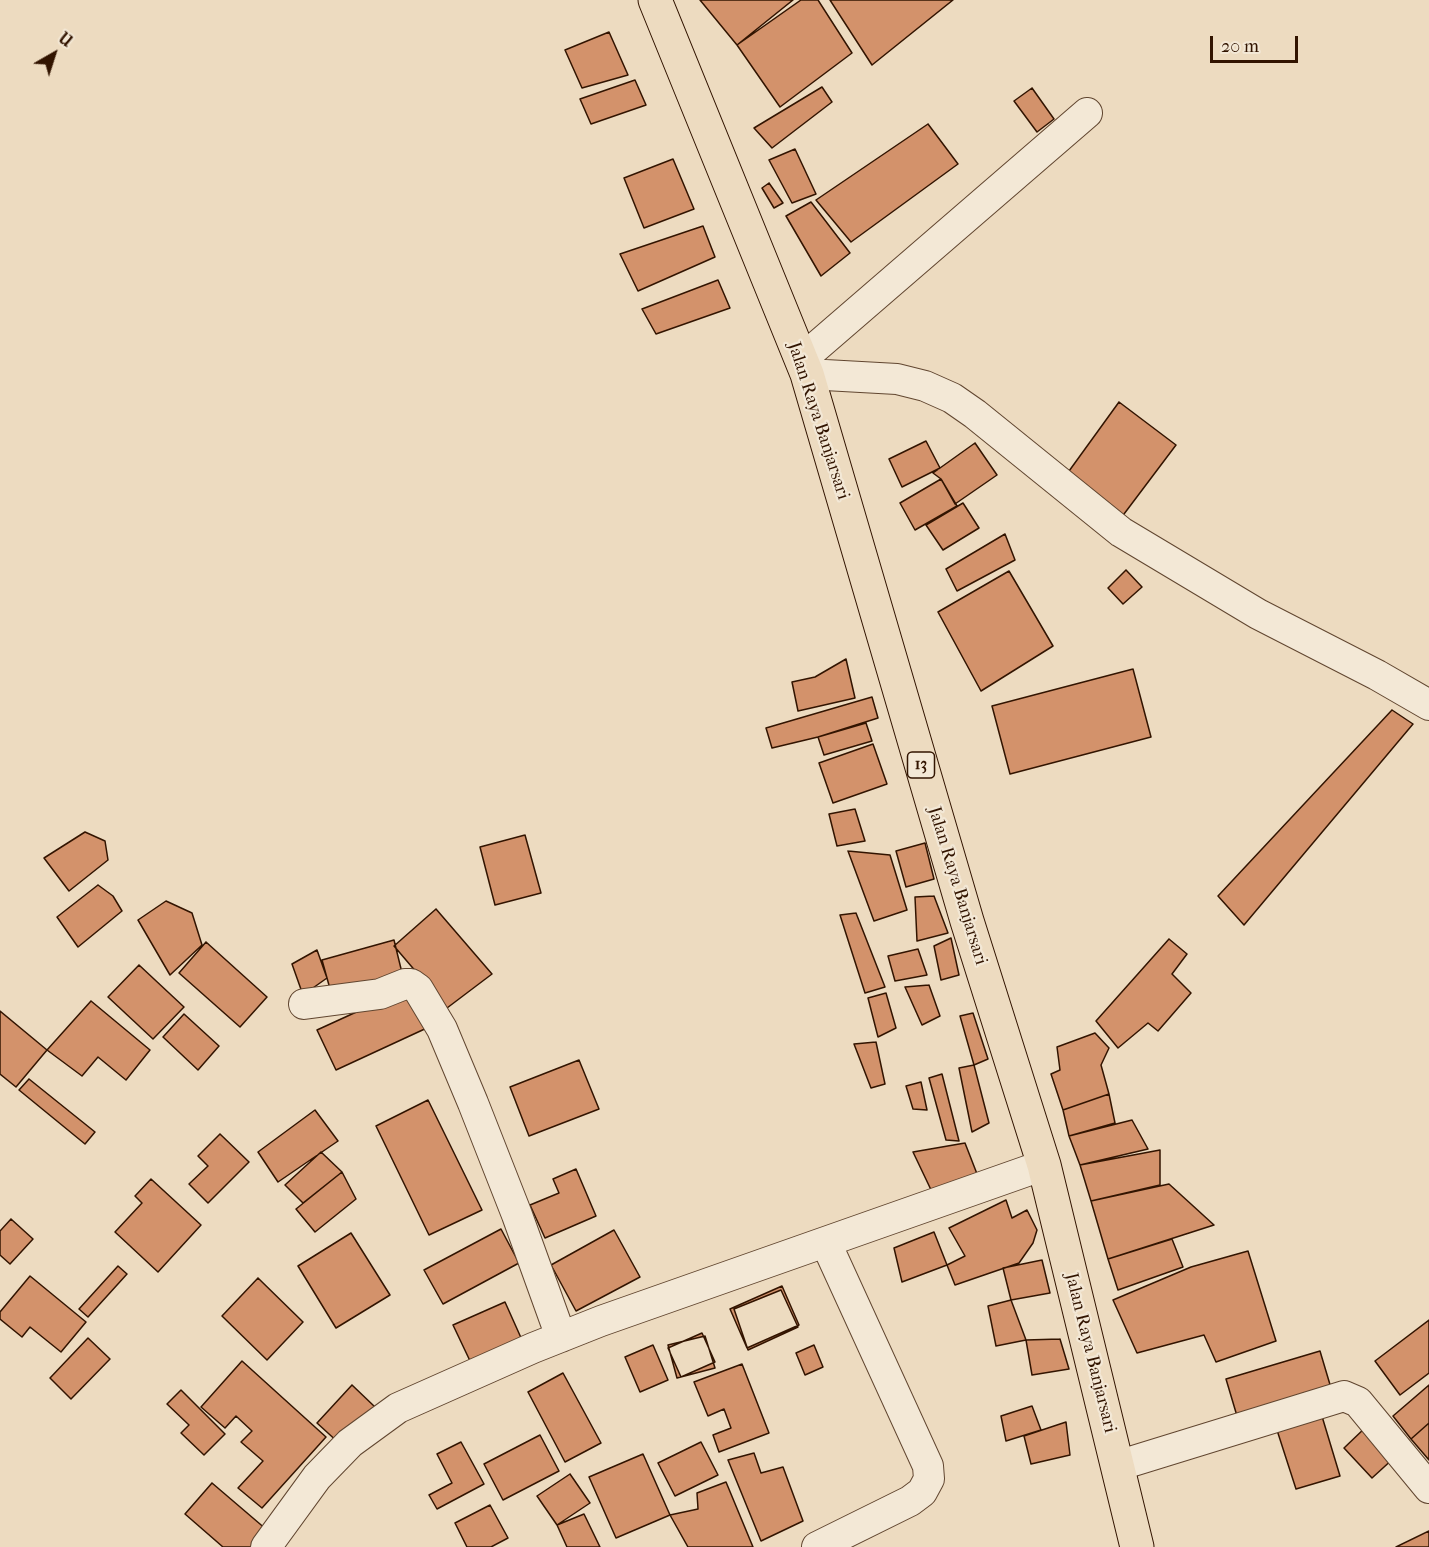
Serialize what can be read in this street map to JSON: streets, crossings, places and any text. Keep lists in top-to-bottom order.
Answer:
{
  "streets": {
    "highway": ["Jalan Raya Banjarsari", "13"]
  },
  "scale_bar": "20 m",
  "north": "top right"
}
